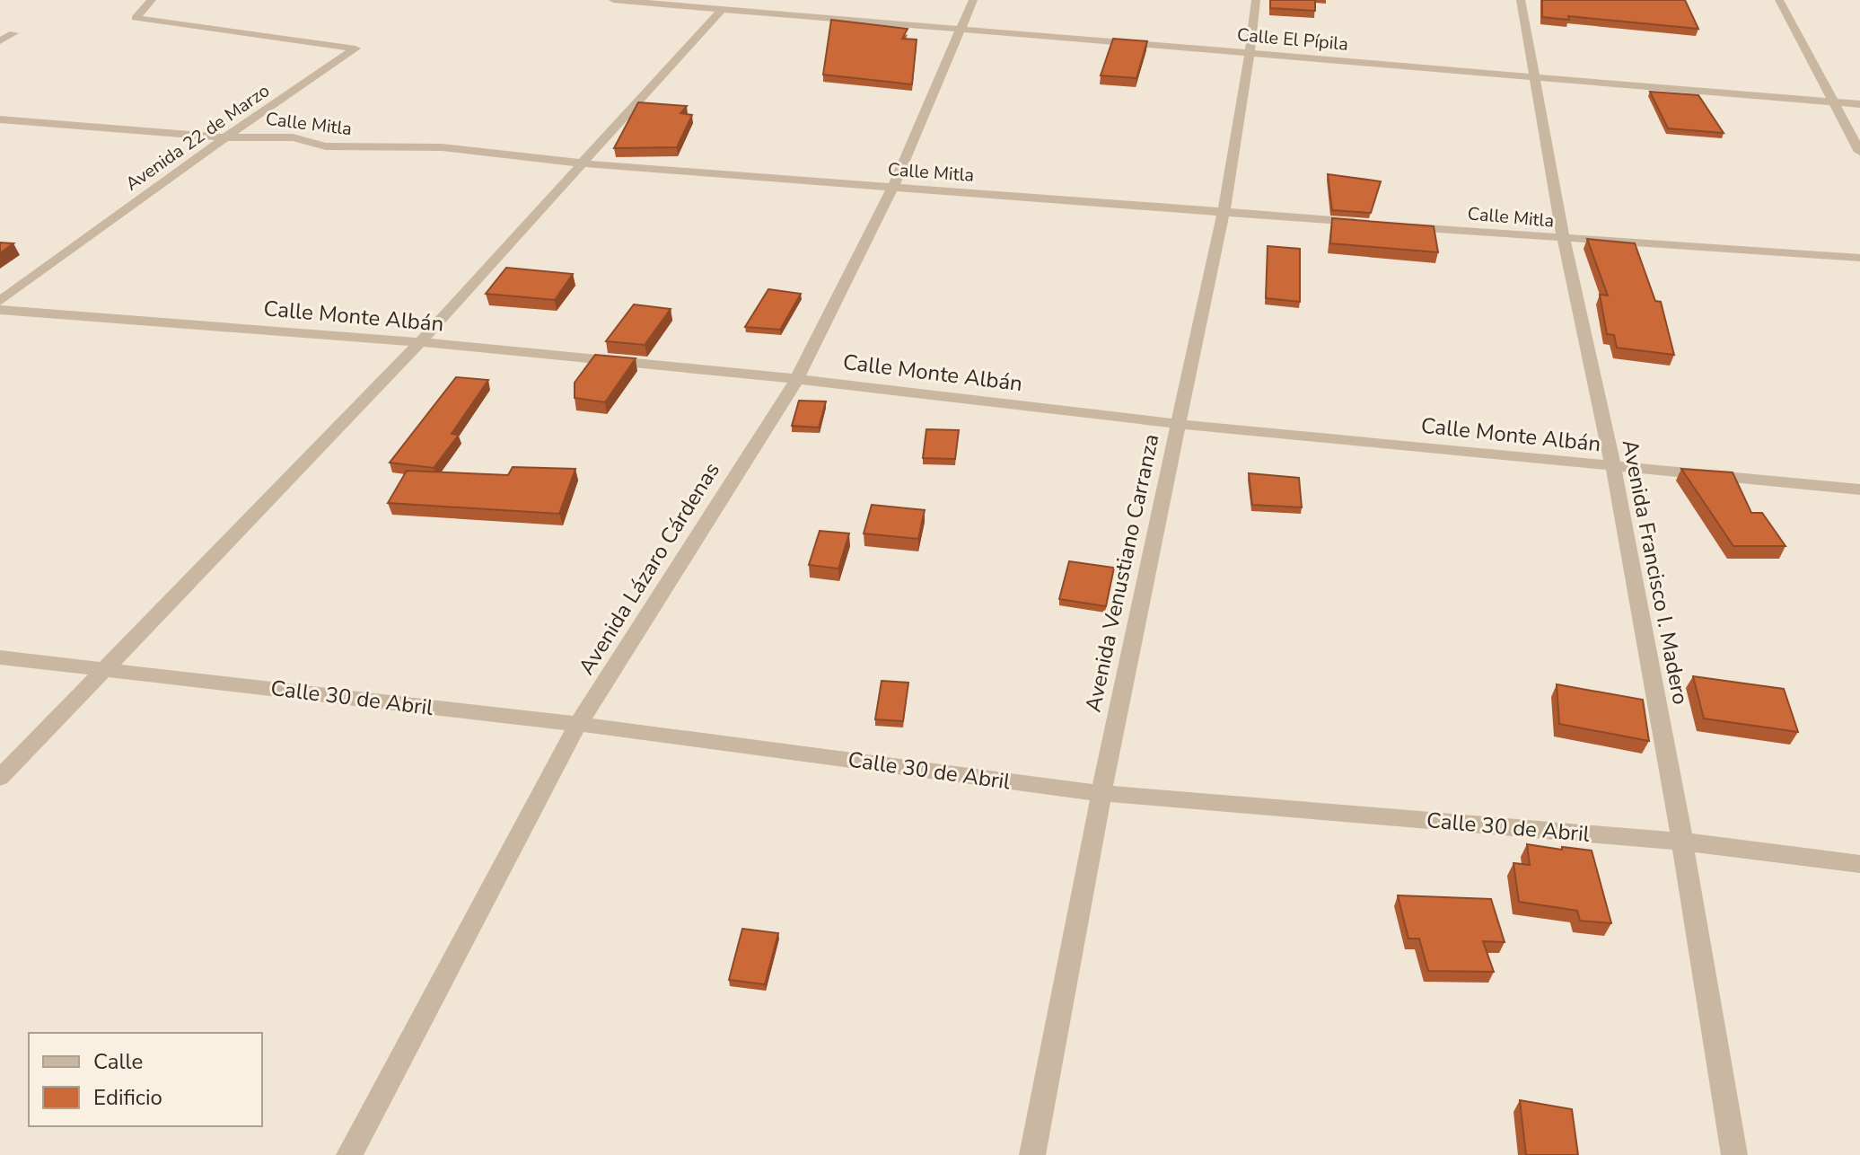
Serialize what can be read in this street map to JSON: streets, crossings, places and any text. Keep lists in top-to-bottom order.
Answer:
{
  "streets": {
    "street": [
      "Calle El Pípila",
      "Calle Mitla",
      "Avenida 22 de Marzo",
      "Calle Monte Albán",
      "Avenida Lázaro Cárdenas",
      "Avenida Francisco I. Madero",
      "Avenida Venustiano Carranza",
      "Calle 30 de Abril"
    ]
  },
  "crossings": [
    ["Calle El Pípila", "Avenida Lázaro Cárdenas"],
    ["Calle El Pípila", "Avenida Francisco I. Madero"],
    ["Calle El Pípila", "Avenida Venustiano Carranza"],
    ["Calle Mitla", "Avenida 22 de Marzo"],
    ["Calle Mitla", "Avenida Lázaro Cárdenas"],
    ["Calle Mitla", "Avenida Francisco I. Madero"],
    ["Calle Mitla", "Avenida Venustiano Carranza"],
    ["Calle Monte Albán", "Avenida Lázaro Cárdenas"],
    ["Calle Monte Albán", "Avenida Francisco I. Madero"],
    ["Calle Monte Albán", "Avenida Venustiano Carranza"],
    ["Avenida Lázaro Cárdenas", "Calle 30 de Abril"],
    ["Avenida Francisco I. Madero", "Calle 30 de Abril"],
    ["Avenida Venustiano Carranza", "Calle 30 de Abril"]
  ],
  "legend": ["Calle", "Edificio"]
}
